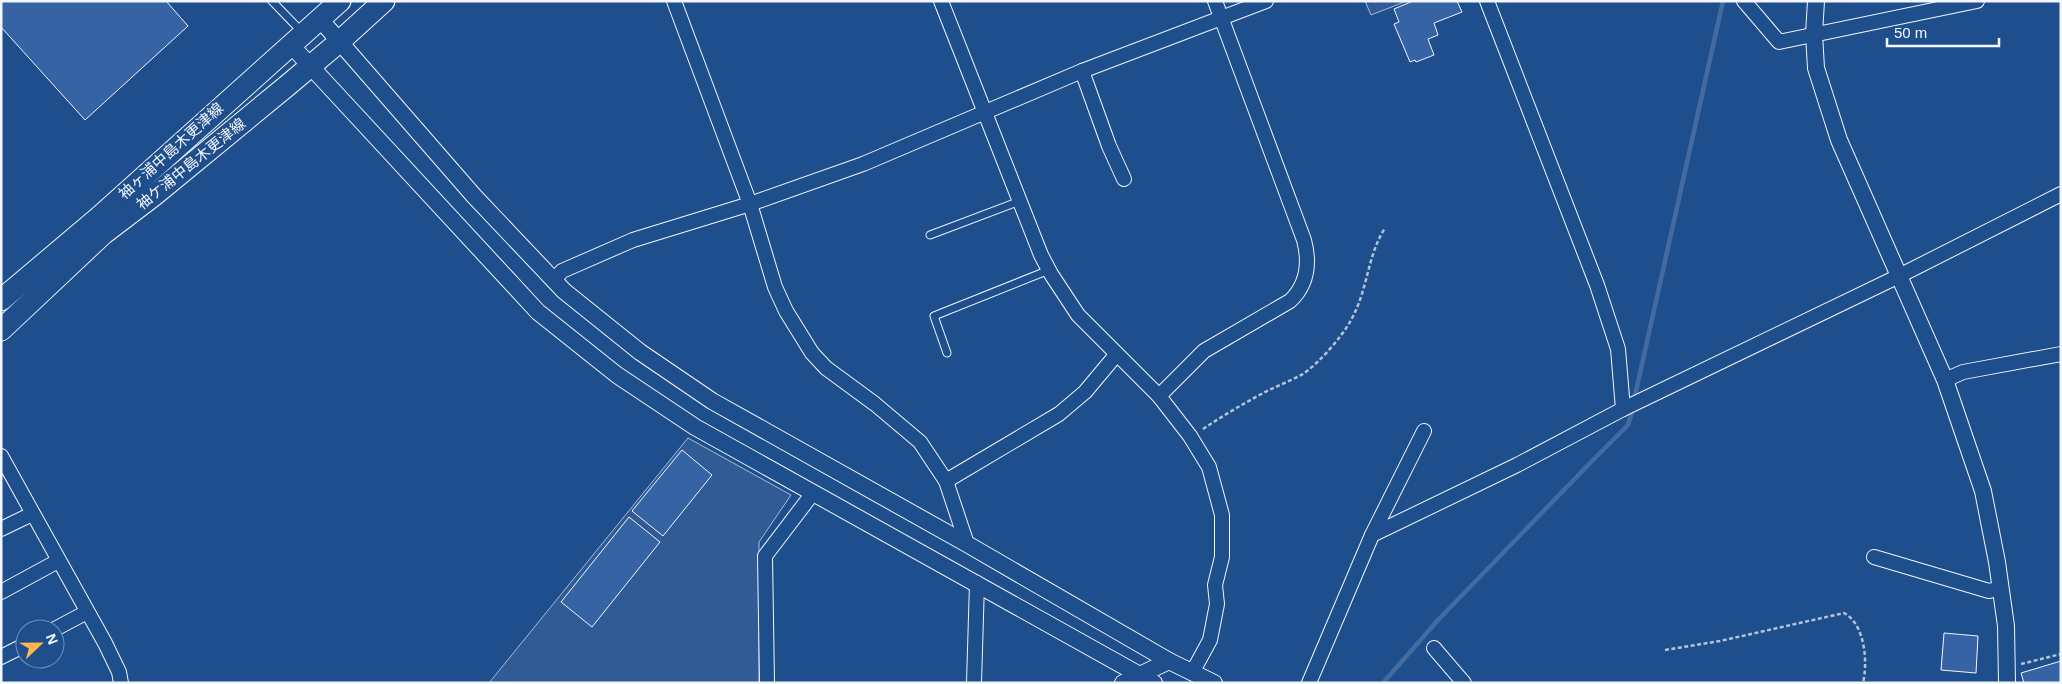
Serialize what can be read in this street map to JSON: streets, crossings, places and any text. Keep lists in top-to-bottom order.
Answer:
{
  "streets": {
    "main road": ["袖ヶ浦中島木更津線", "袖ケ浦中島木更津線"]
  },
  "scale_bar": "50 m",
  "north": "right"
}
